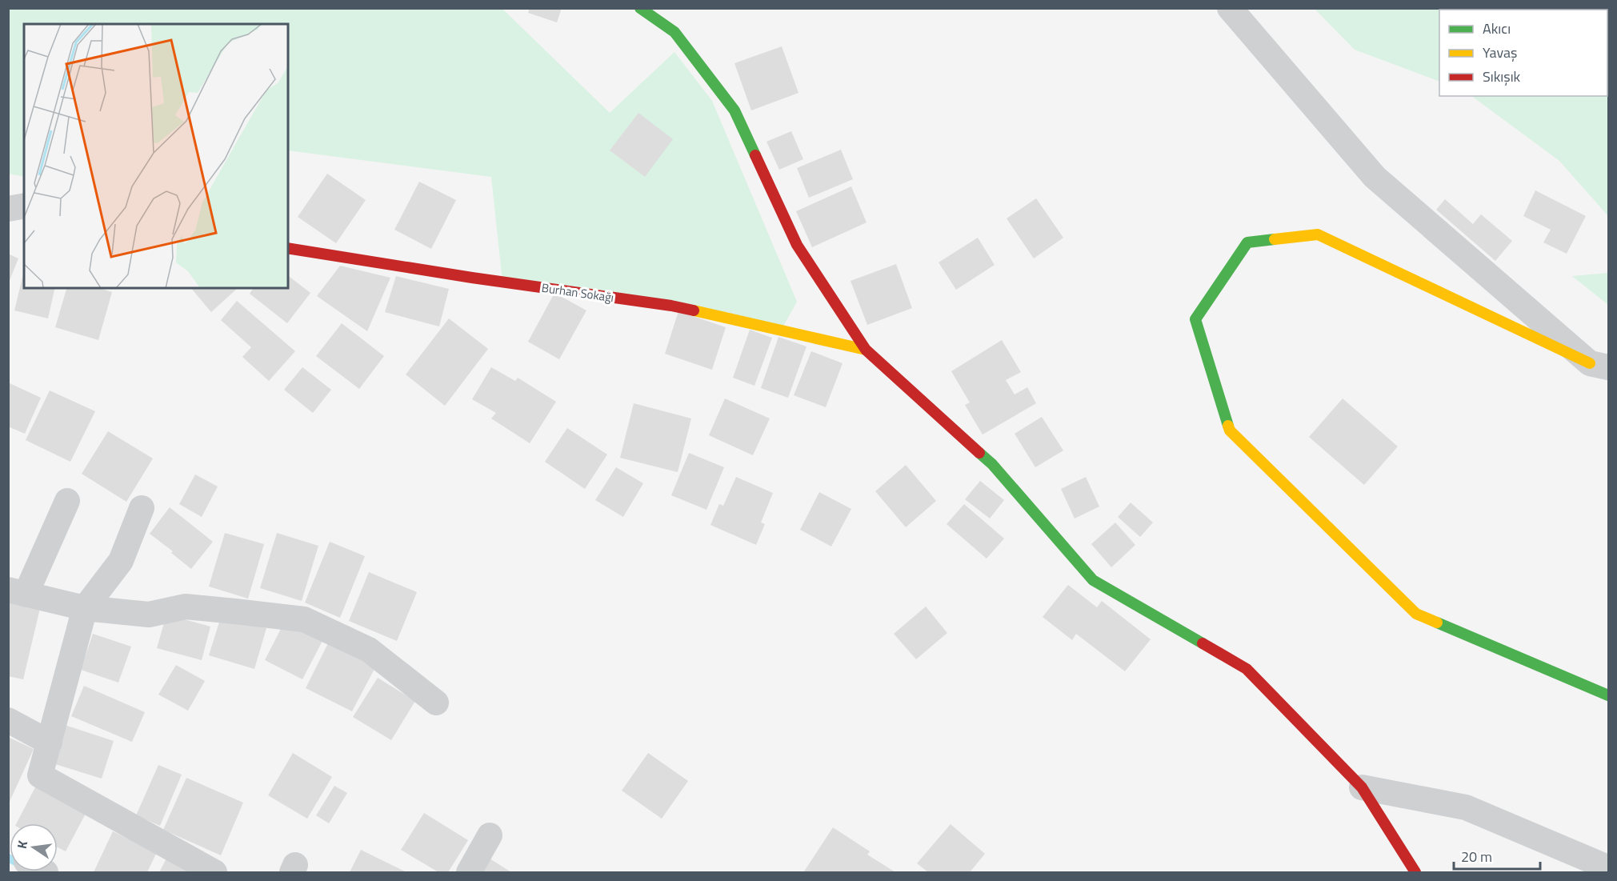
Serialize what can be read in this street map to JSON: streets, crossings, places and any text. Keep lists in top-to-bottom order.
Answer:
{
  "streets": {
    "street": ["Burhan Sokağı"]
  },
  "legend": ["Akıcı", "Yavaş", "Sıkışık"],
  "scale_bar": "20 m",
  "north": "left"
}
